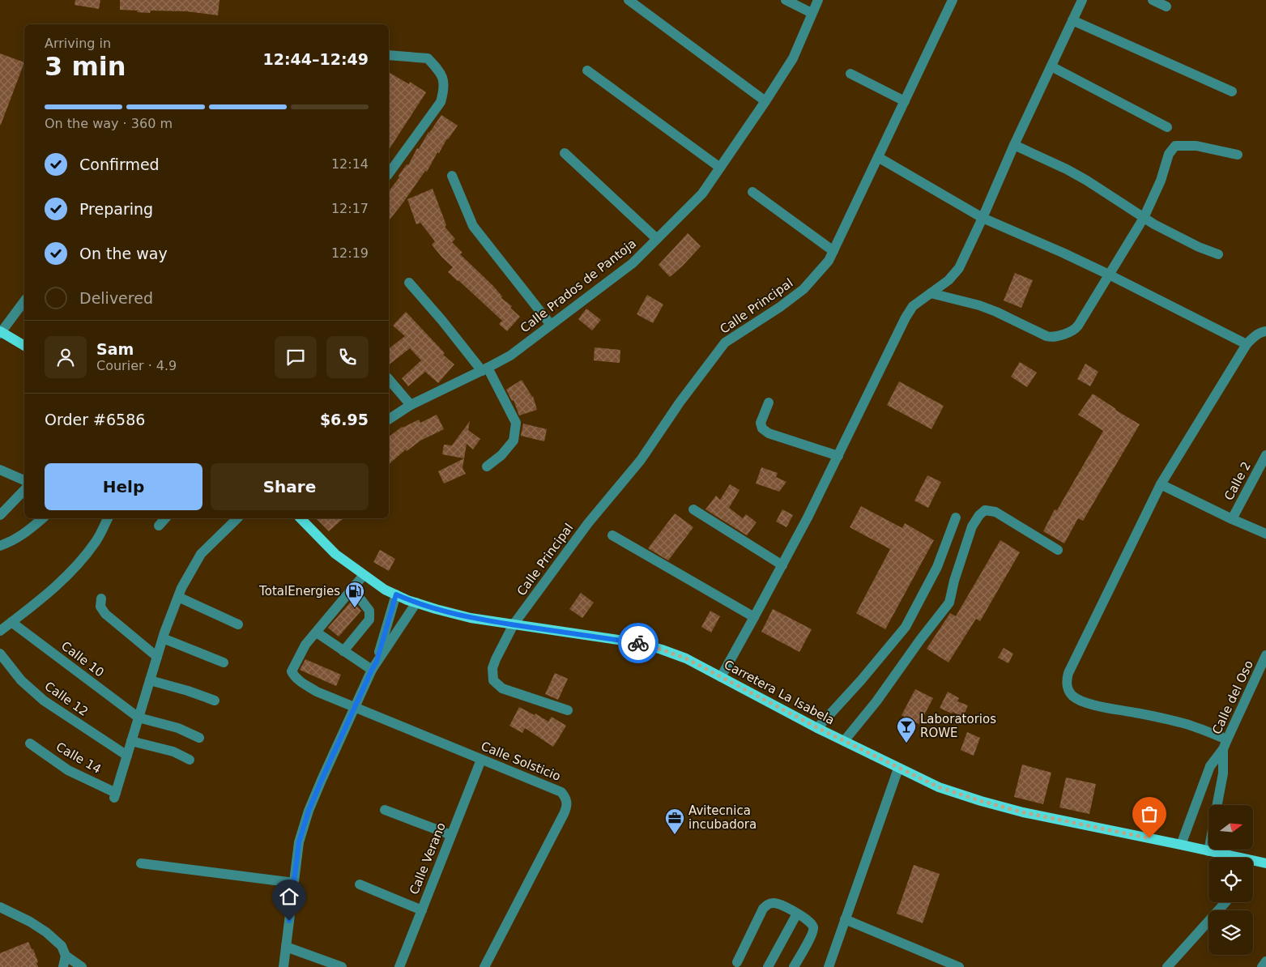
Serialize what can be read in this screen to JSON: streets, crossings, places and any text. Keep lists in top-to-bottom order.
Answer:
{
  "streets": {
    "main road": ["Carretera La Isabela"],
    "street": [
      "Calle Prados de Pantoja",
      "Calle Principal",
      "Calle 2",
      "Calle 10",
      "Calle del Oso",
      "Calle 12",
      "Calle 14",
      "Calle Solsticio",
      "Calle Verano"
    ]
  },
  "crossings": [
    ["Calle Principal", "Carretera La Isabela"],
    ["Carretera La Isabela", "Calle del Oso"],
    ["Calle 12", "Calle 14"],
    ["Calle Solsticio", "Calle Verano"]
  ],
  "places": {
    "fuel station": ["TotalEnergies"],
    "bar": ["Laboratorios ROWE"],
    "office": ["Avitecnica incubadora"]
  },
  "north": "right",
  "page": {
    "heading": ["3 min", "Arriving in", "12:44–12:49"],
    "panel": [
      "Sam",
      "Courier · 4.9",
      "Order #6586",
      "$6.95"
    ],
    "bar": "On the way · 360 m",
    "list": [
      ["Confirmed", "12:14"],
      ["Preparing", "12:17"],
      ["On the way", "12:19"],
      "Delivered"
    ],
    "buttons": ["Help", "Share"]
  }
}
